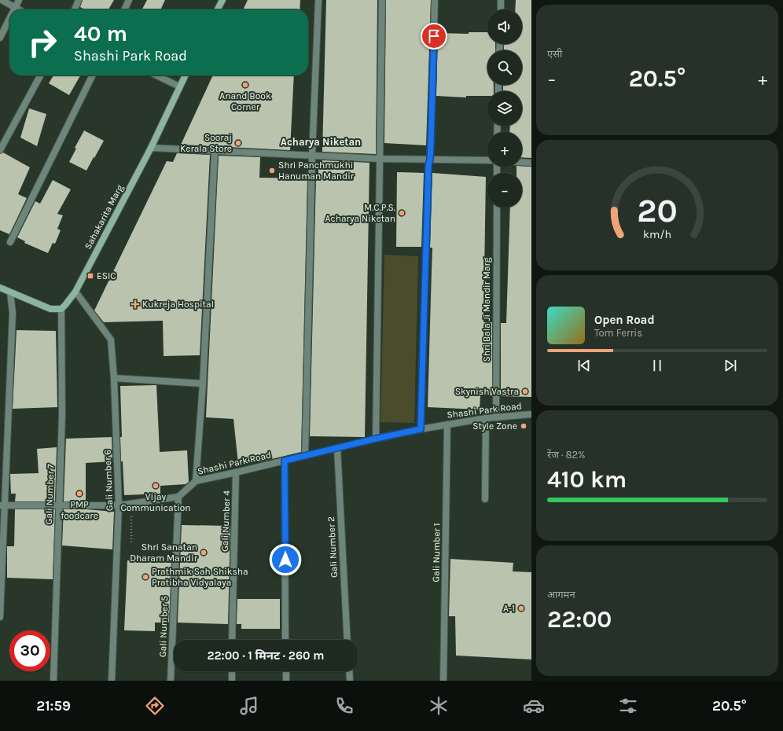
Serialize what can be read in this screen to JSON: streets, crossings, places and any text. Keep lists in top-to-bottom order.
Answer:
{
  "streets": {
    "street": [
      "Sahakarita Marg",
      "Shri Bala Ji Mandir Marg",
      "Shashi Park Road",
      "Gali Number 6",
      "Gali Number 7",
      "Gali Number 4",
      "Gali Number 2",
      "Gali Number 1",
      "Gali Number 5"
    ]
  },
  "crossings": [
    ["Sahakarita Marg", "Gali Number 6"],
    ["Sahakarita Marg", "Gali Number 7"],
    ["Shri Bala Ji Mandir Marg", "Shashi Park Road"],
    ["Shashi Park Road", "Gali Number 4"],
    ["Shashi Park Road", "Gali Number 2"],
    ["Shashi Park Road", "Gali Number 1"],
    ["Shashi Park Road", "Gali Number 5"]
  ],
  "districts": ["Acharya Niketan"],
  "places": {
    "other": [
      "Anand Book Corner",
      "Sooraj Kerala Store",
      "Shri Panchmukhi Hanuman Mandir",
      "M.C.P.S. Acharya Niketan",
      "Skynish Vastra",
      "Style Zone",
      "Vijay Communication",
      "PMP foodcare",
      "Shri Sanatan Dharam Mandir",
      "Prathmik Sah Shiksha Pratibha Vidyalaya",
      "A-1"
    ],
    "transit": ["ESIC"],
    "health": ["Kukreja Hospital"]
  },
  "page": {
    "tile": [
      "एसी",
      ["रेंज · 82%", "410 km"],
      ["आगमन", "22:00"]
    ],
    "map_buttons": ["+", "−"],
    "turn": ["40 m", "Shashi Park Road"],
    "heat": ["−", "20.5°", "+"],
    "song": ["Open Road", "Tom Ferris"],
    "limit": "30",
    "trip": "22:00 · 1 मिनट · 260 m",
    "tabs": ["21:59", "20.5°"],
    "gauge": ["20", "km/h"]
  }
}
